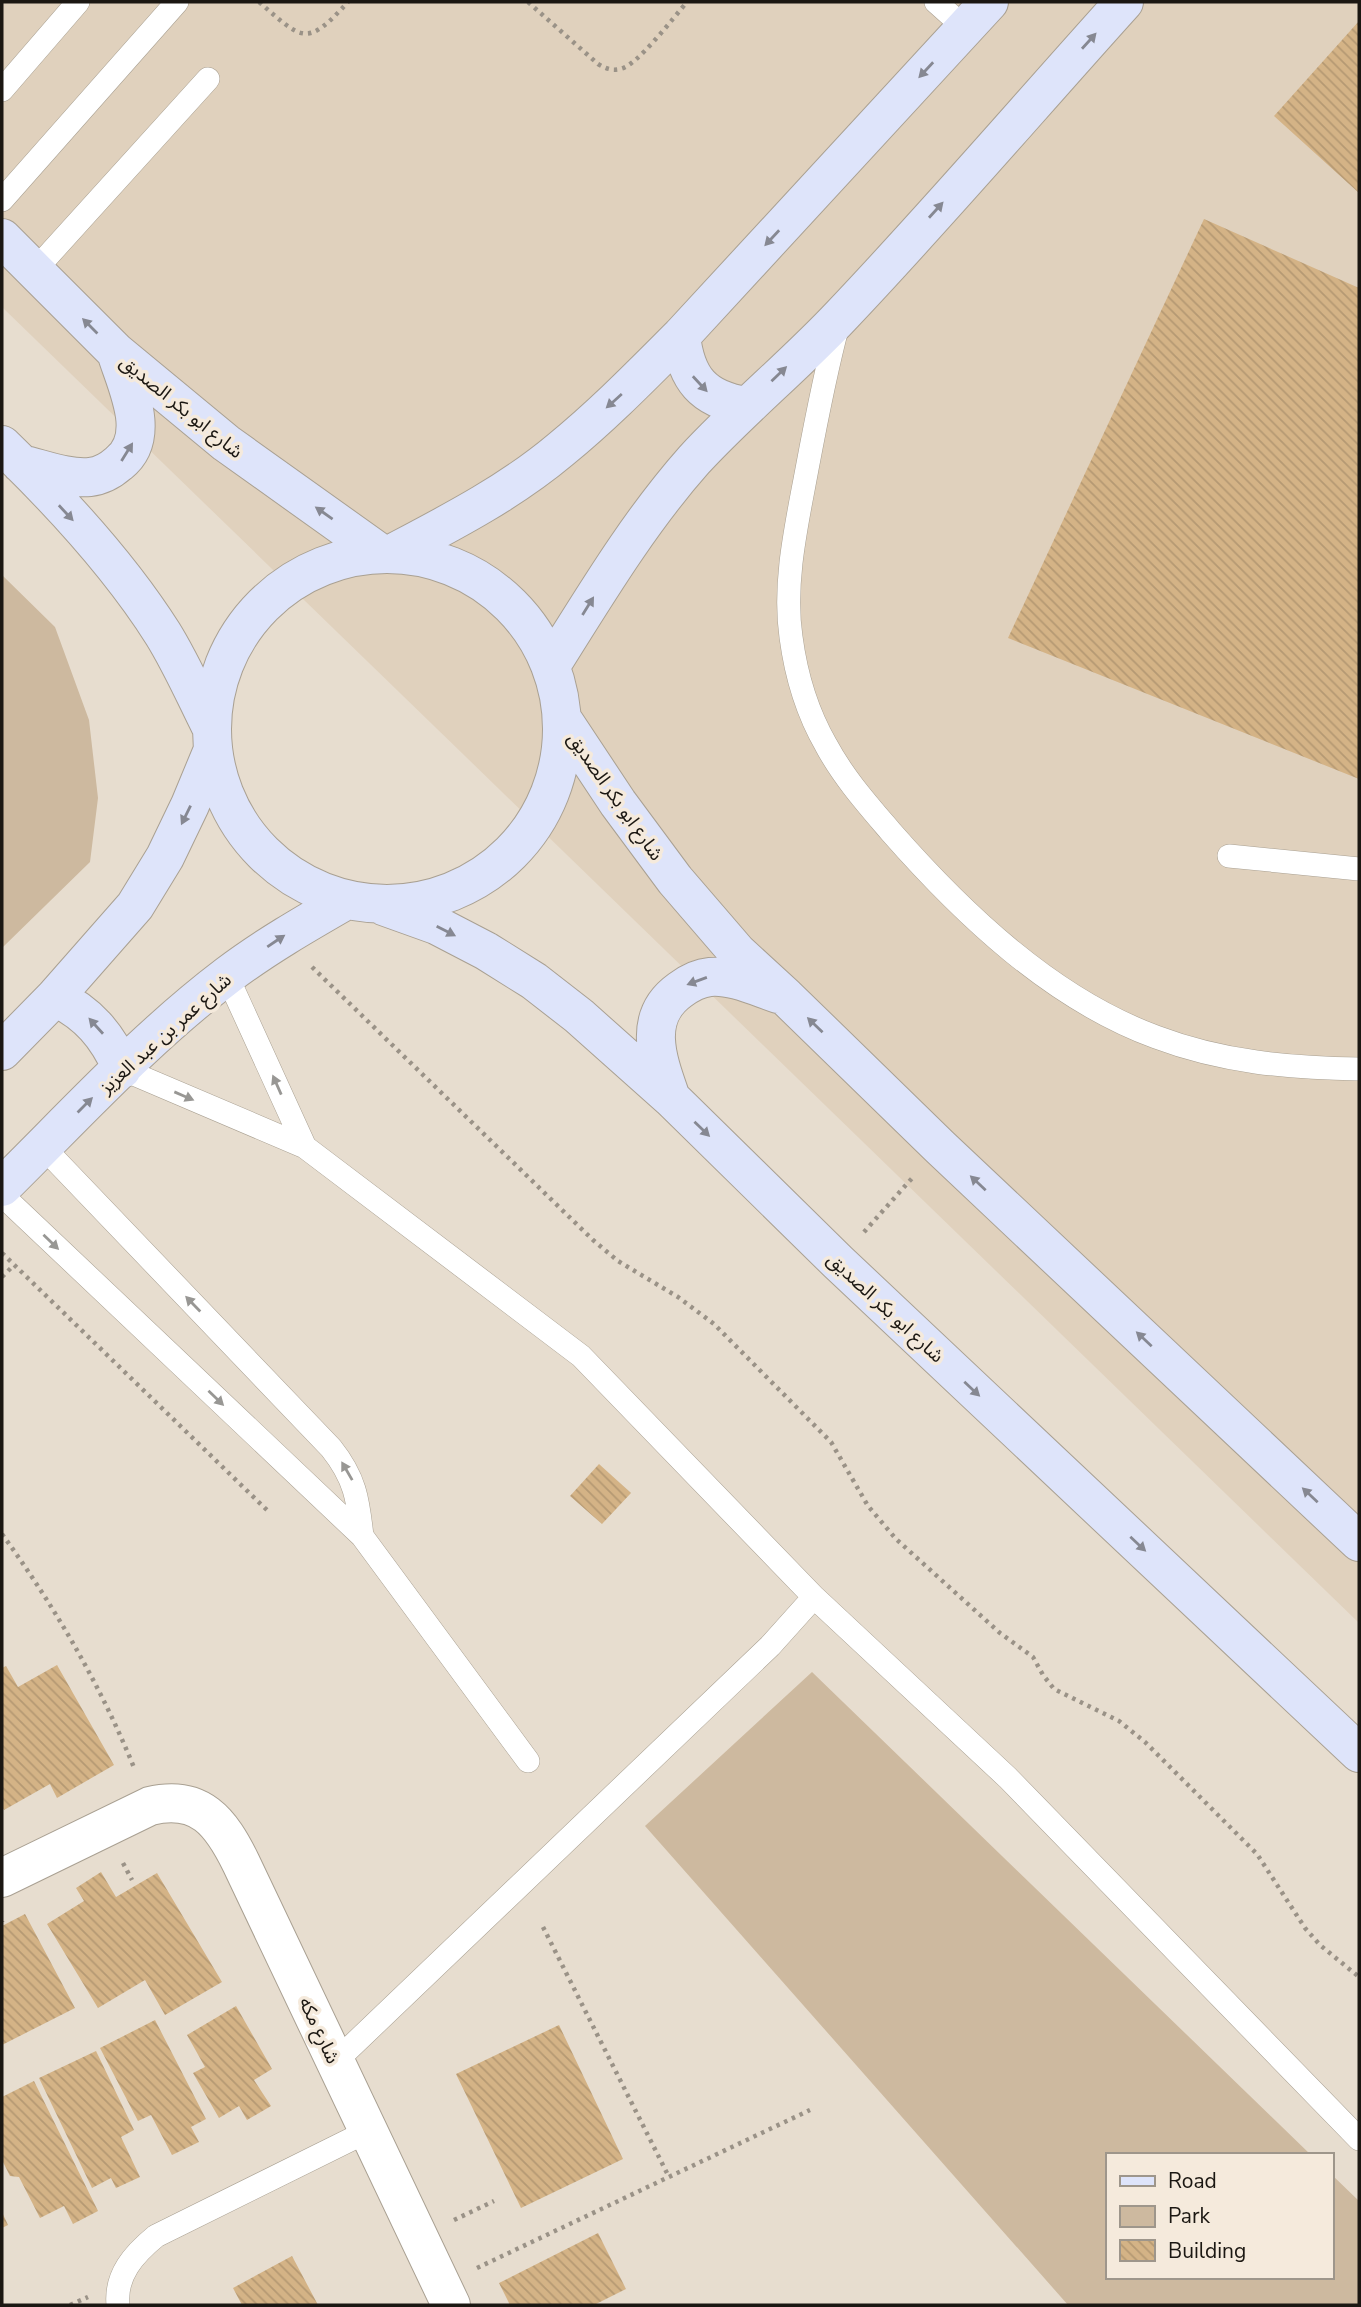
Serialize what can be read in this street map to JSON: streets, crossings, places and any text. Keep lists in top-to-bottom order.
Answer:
{
  "streets": {
    "main road": ["شارع ابو بكر الصديق", "شارع عمر بن عبد العزيز"],
    "street": ["شارع مكه"]
  },
  "legend": ["Road", "Park", "Building"]
}
